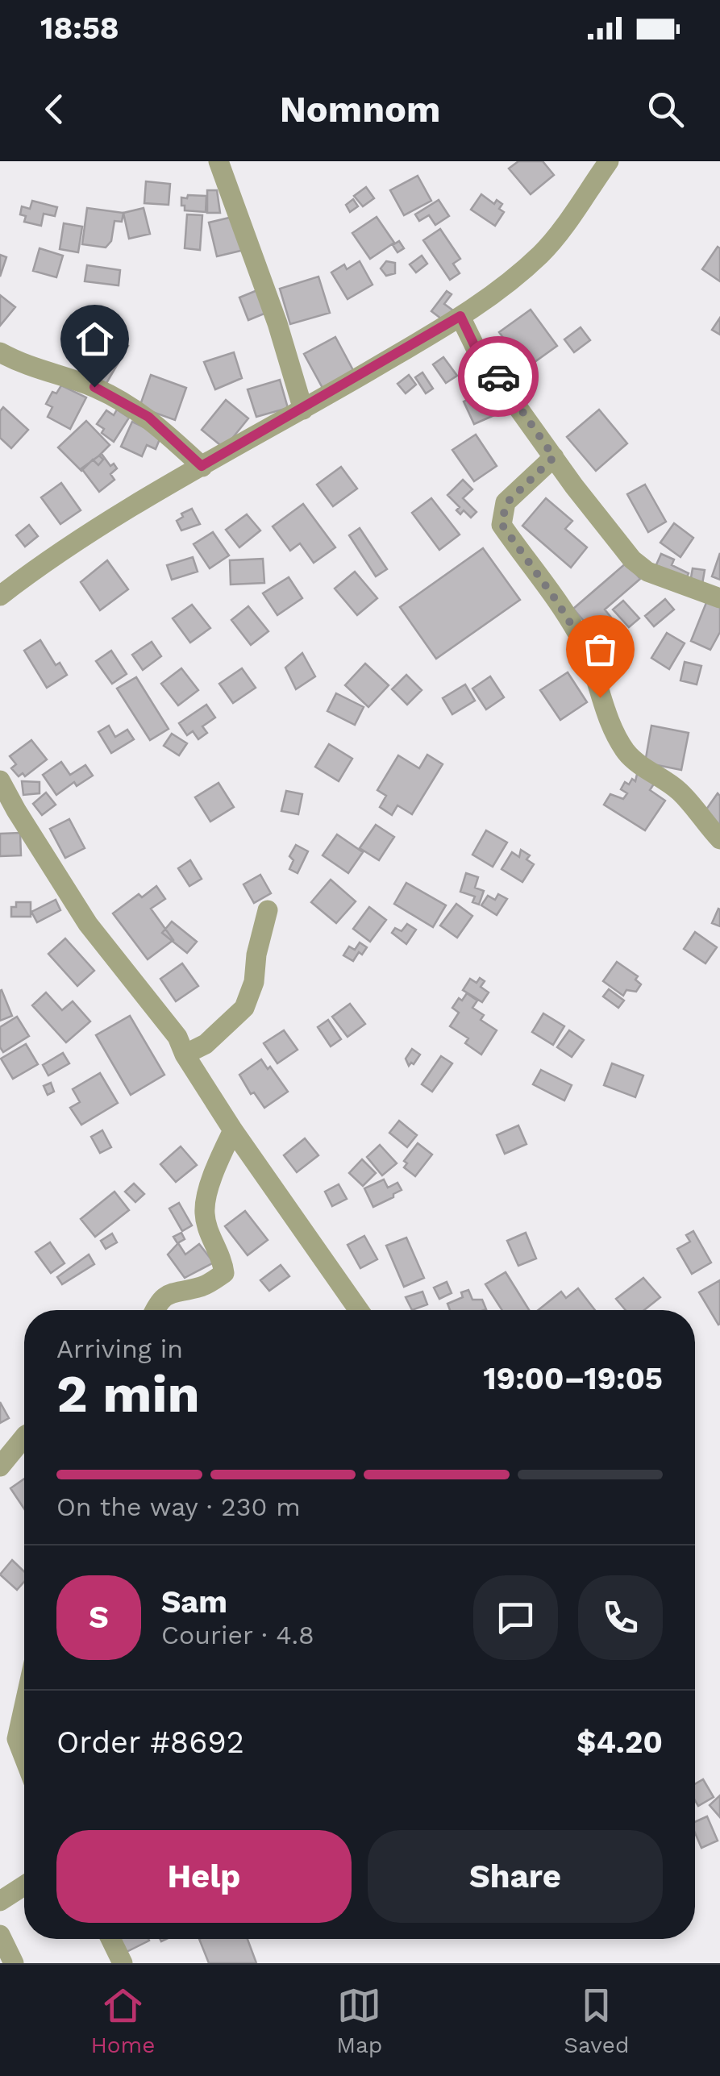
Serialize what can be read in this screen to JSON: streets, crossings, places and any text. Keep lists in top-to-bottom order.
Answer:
{
  "page": {
    "status": "18:58",
    "header": "Nomnom",
    "heading": ["2 min", "Arriving in", "19:00–19:05"],
    "panel": [
      "Sam",
      "Courier · 4.8",
      "Order #8692",
      "$4.20"
    ],
    "bar": "On the way · 230 m",
    "round": "S",
    "buttons": ["Help", "Share"],
    "tabs": ["Home", "Map", "Saved"]
  }
}
